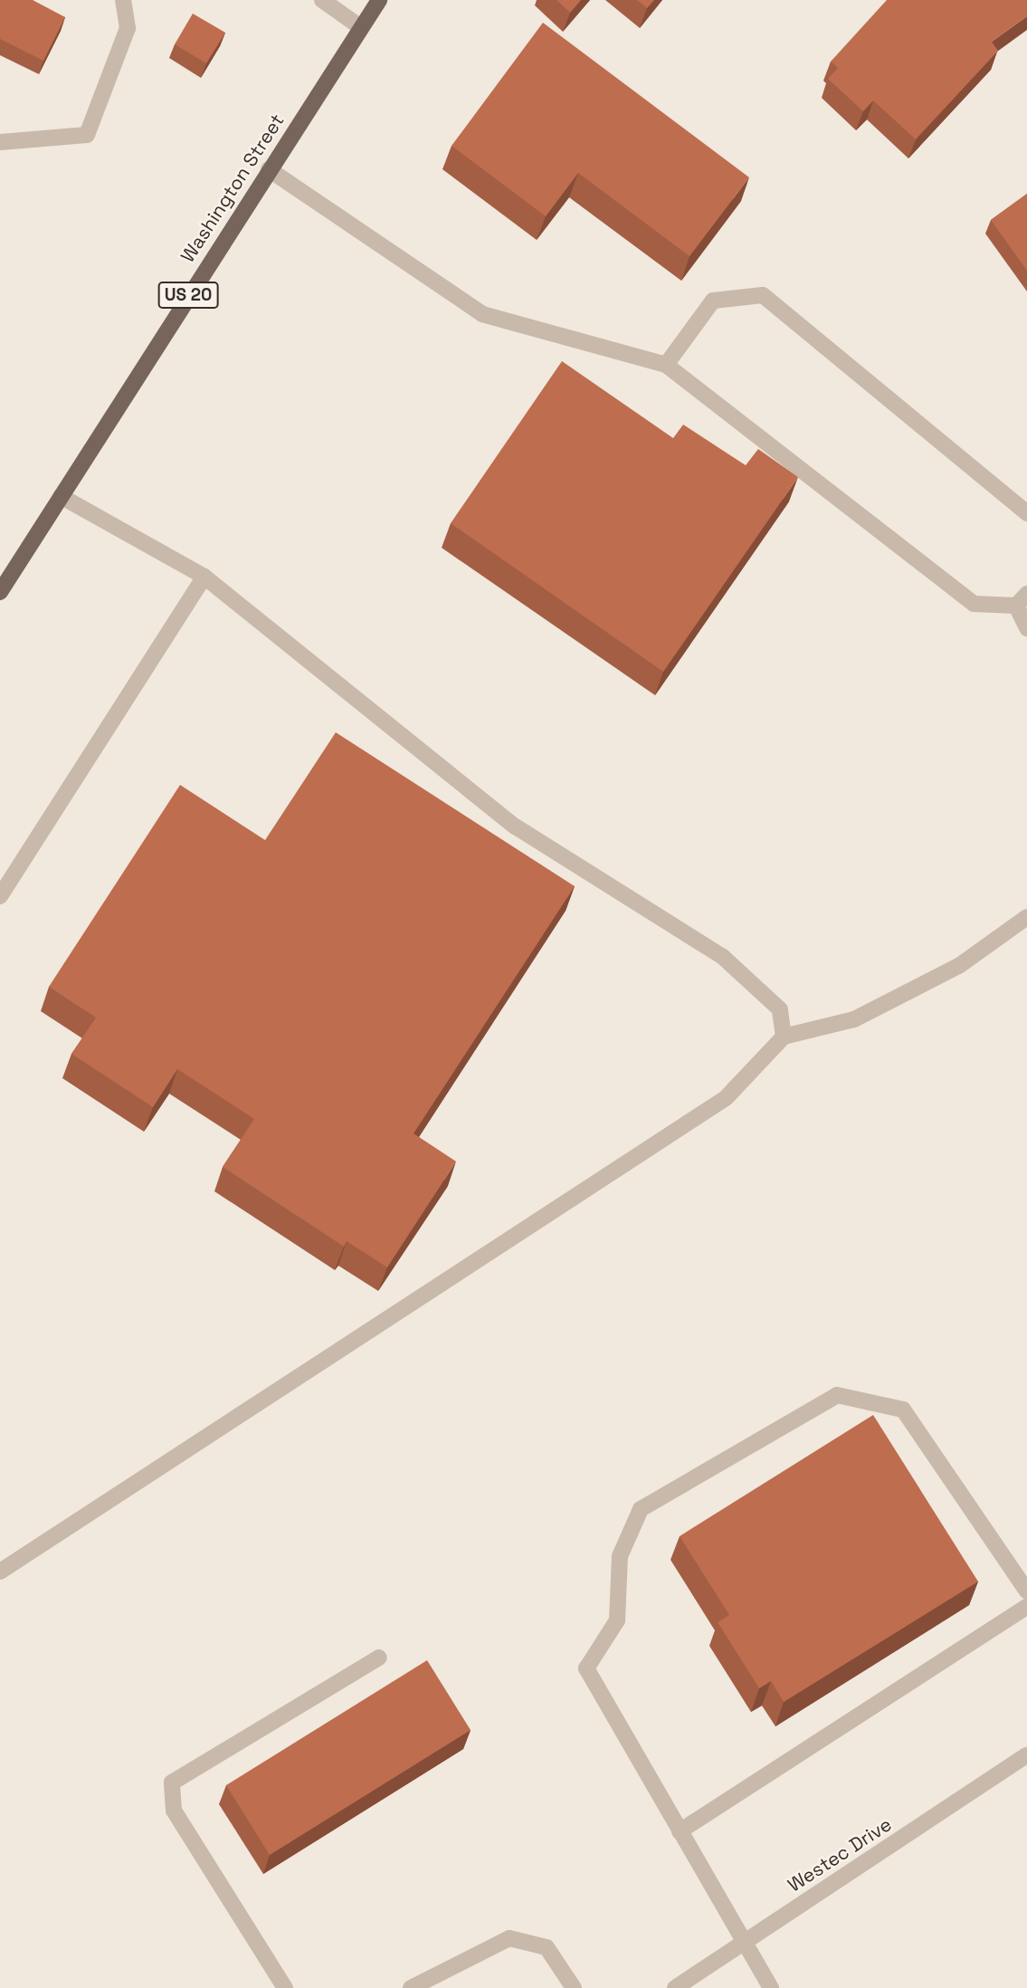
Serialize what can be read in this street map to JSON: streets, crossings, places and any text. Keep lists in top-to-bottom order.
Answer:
{
  "streets": {
    "main road": ["Washington Street", "US 20"],
    "street": ["Westec Drive"]
  }
}
